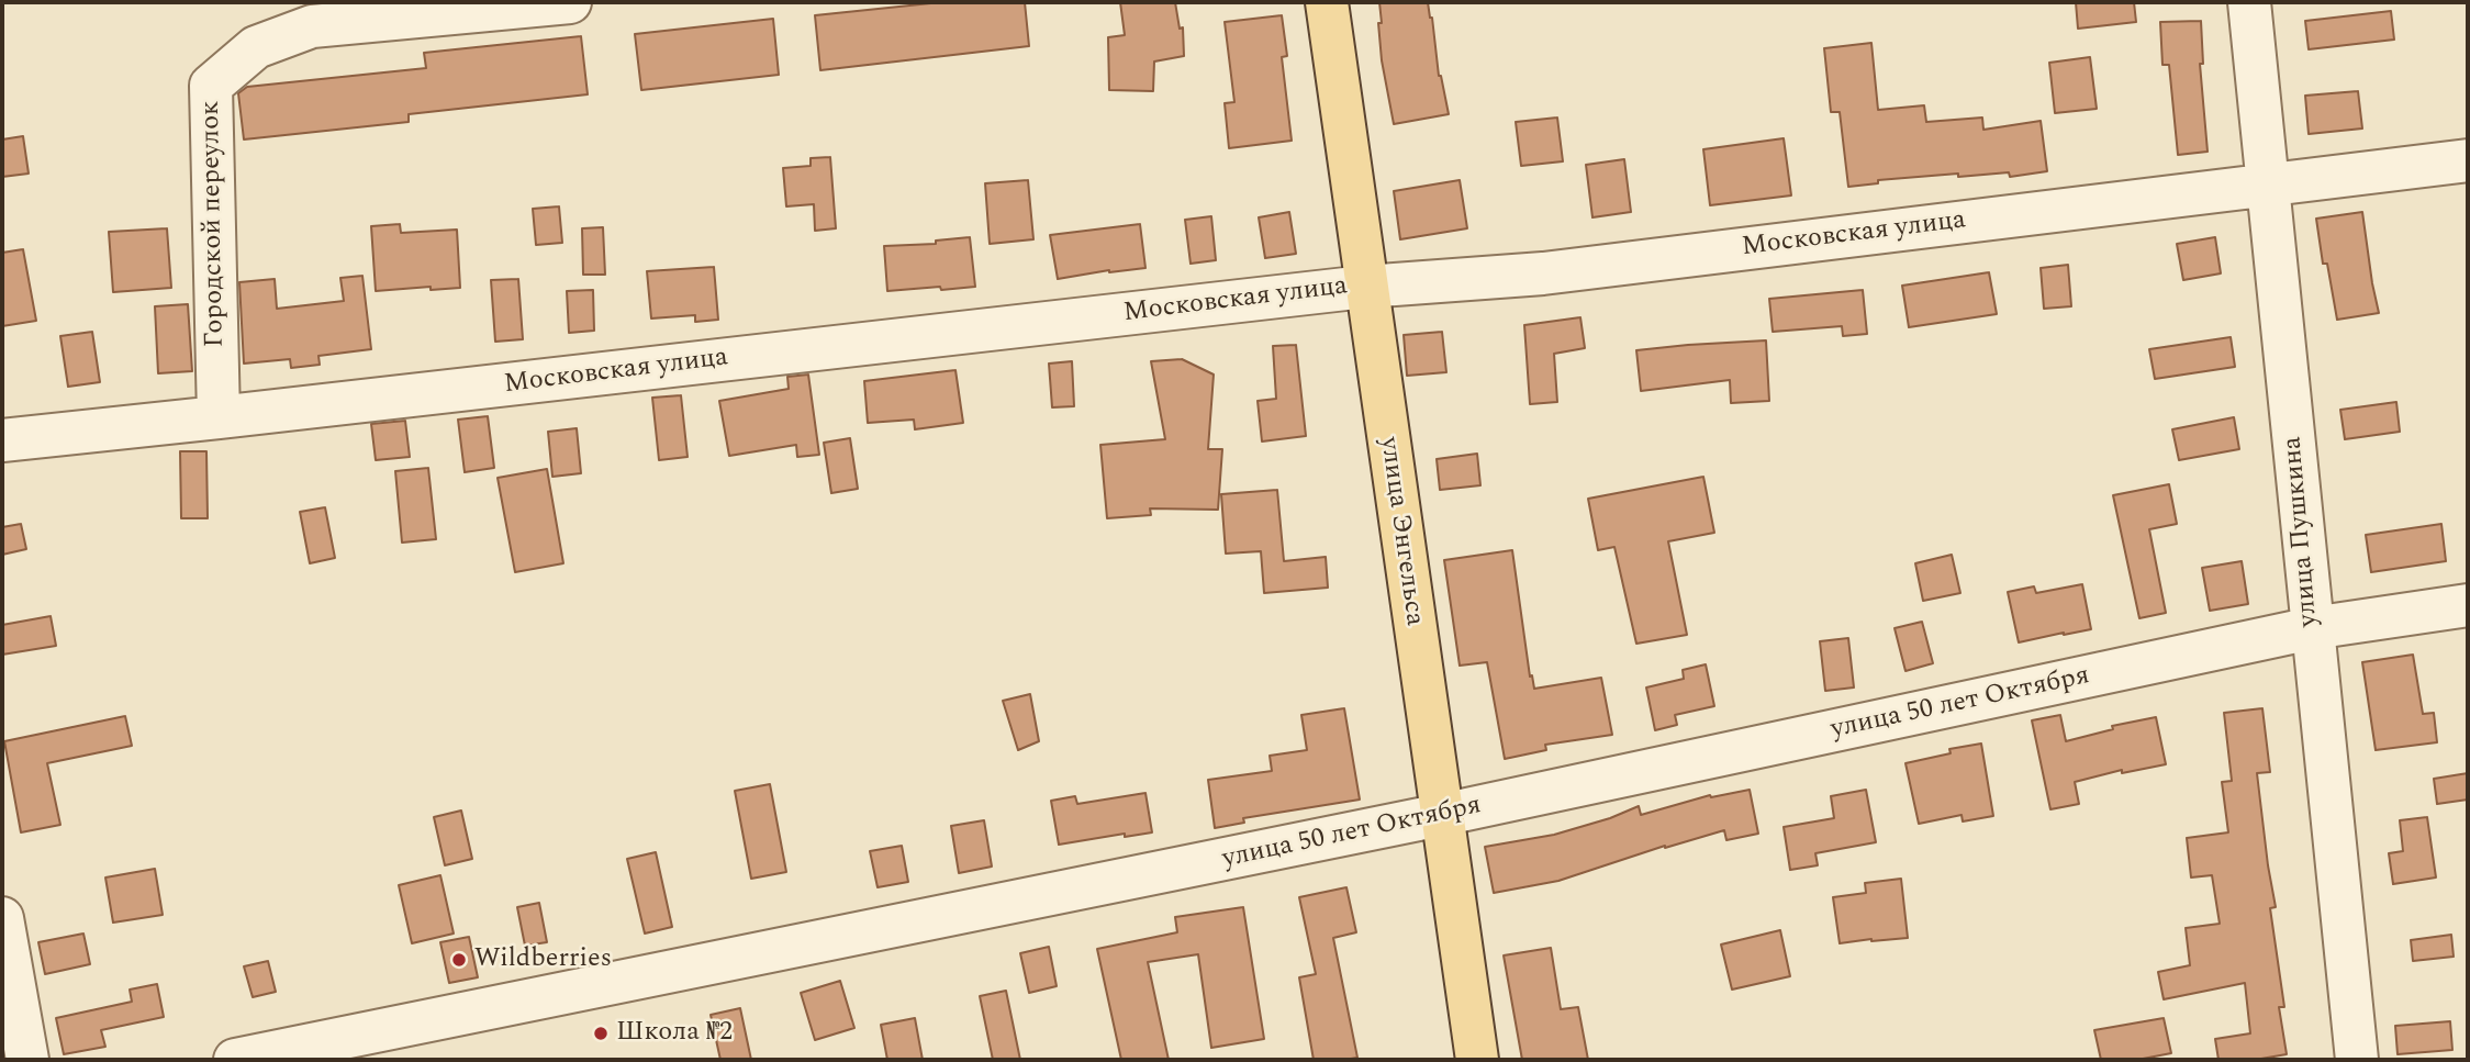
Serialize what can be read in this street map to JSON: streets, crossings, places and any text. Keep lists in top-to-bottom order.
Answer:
{
  "streets": {
    "main road": ["улица Энгельса"],
    "street": [
      "Городской переулок",
      "Московская улица",
      "улица Пушкина",
      "улица 50 лет Октября"
    ]
  },
  "crossings": [
    ["Городской переулок", "Московская улица"],
    ["Московская улица", "улица Энгельса"],
    ["Московская улица", "улица Пушкина"],
    ["улица Энгельса", "улица 50 лет Октября"],
    ["улица Пушкина", "улица 50 лет Октября"]
  ],
  "places": ["Wildberries", "Школа №2"]
}
